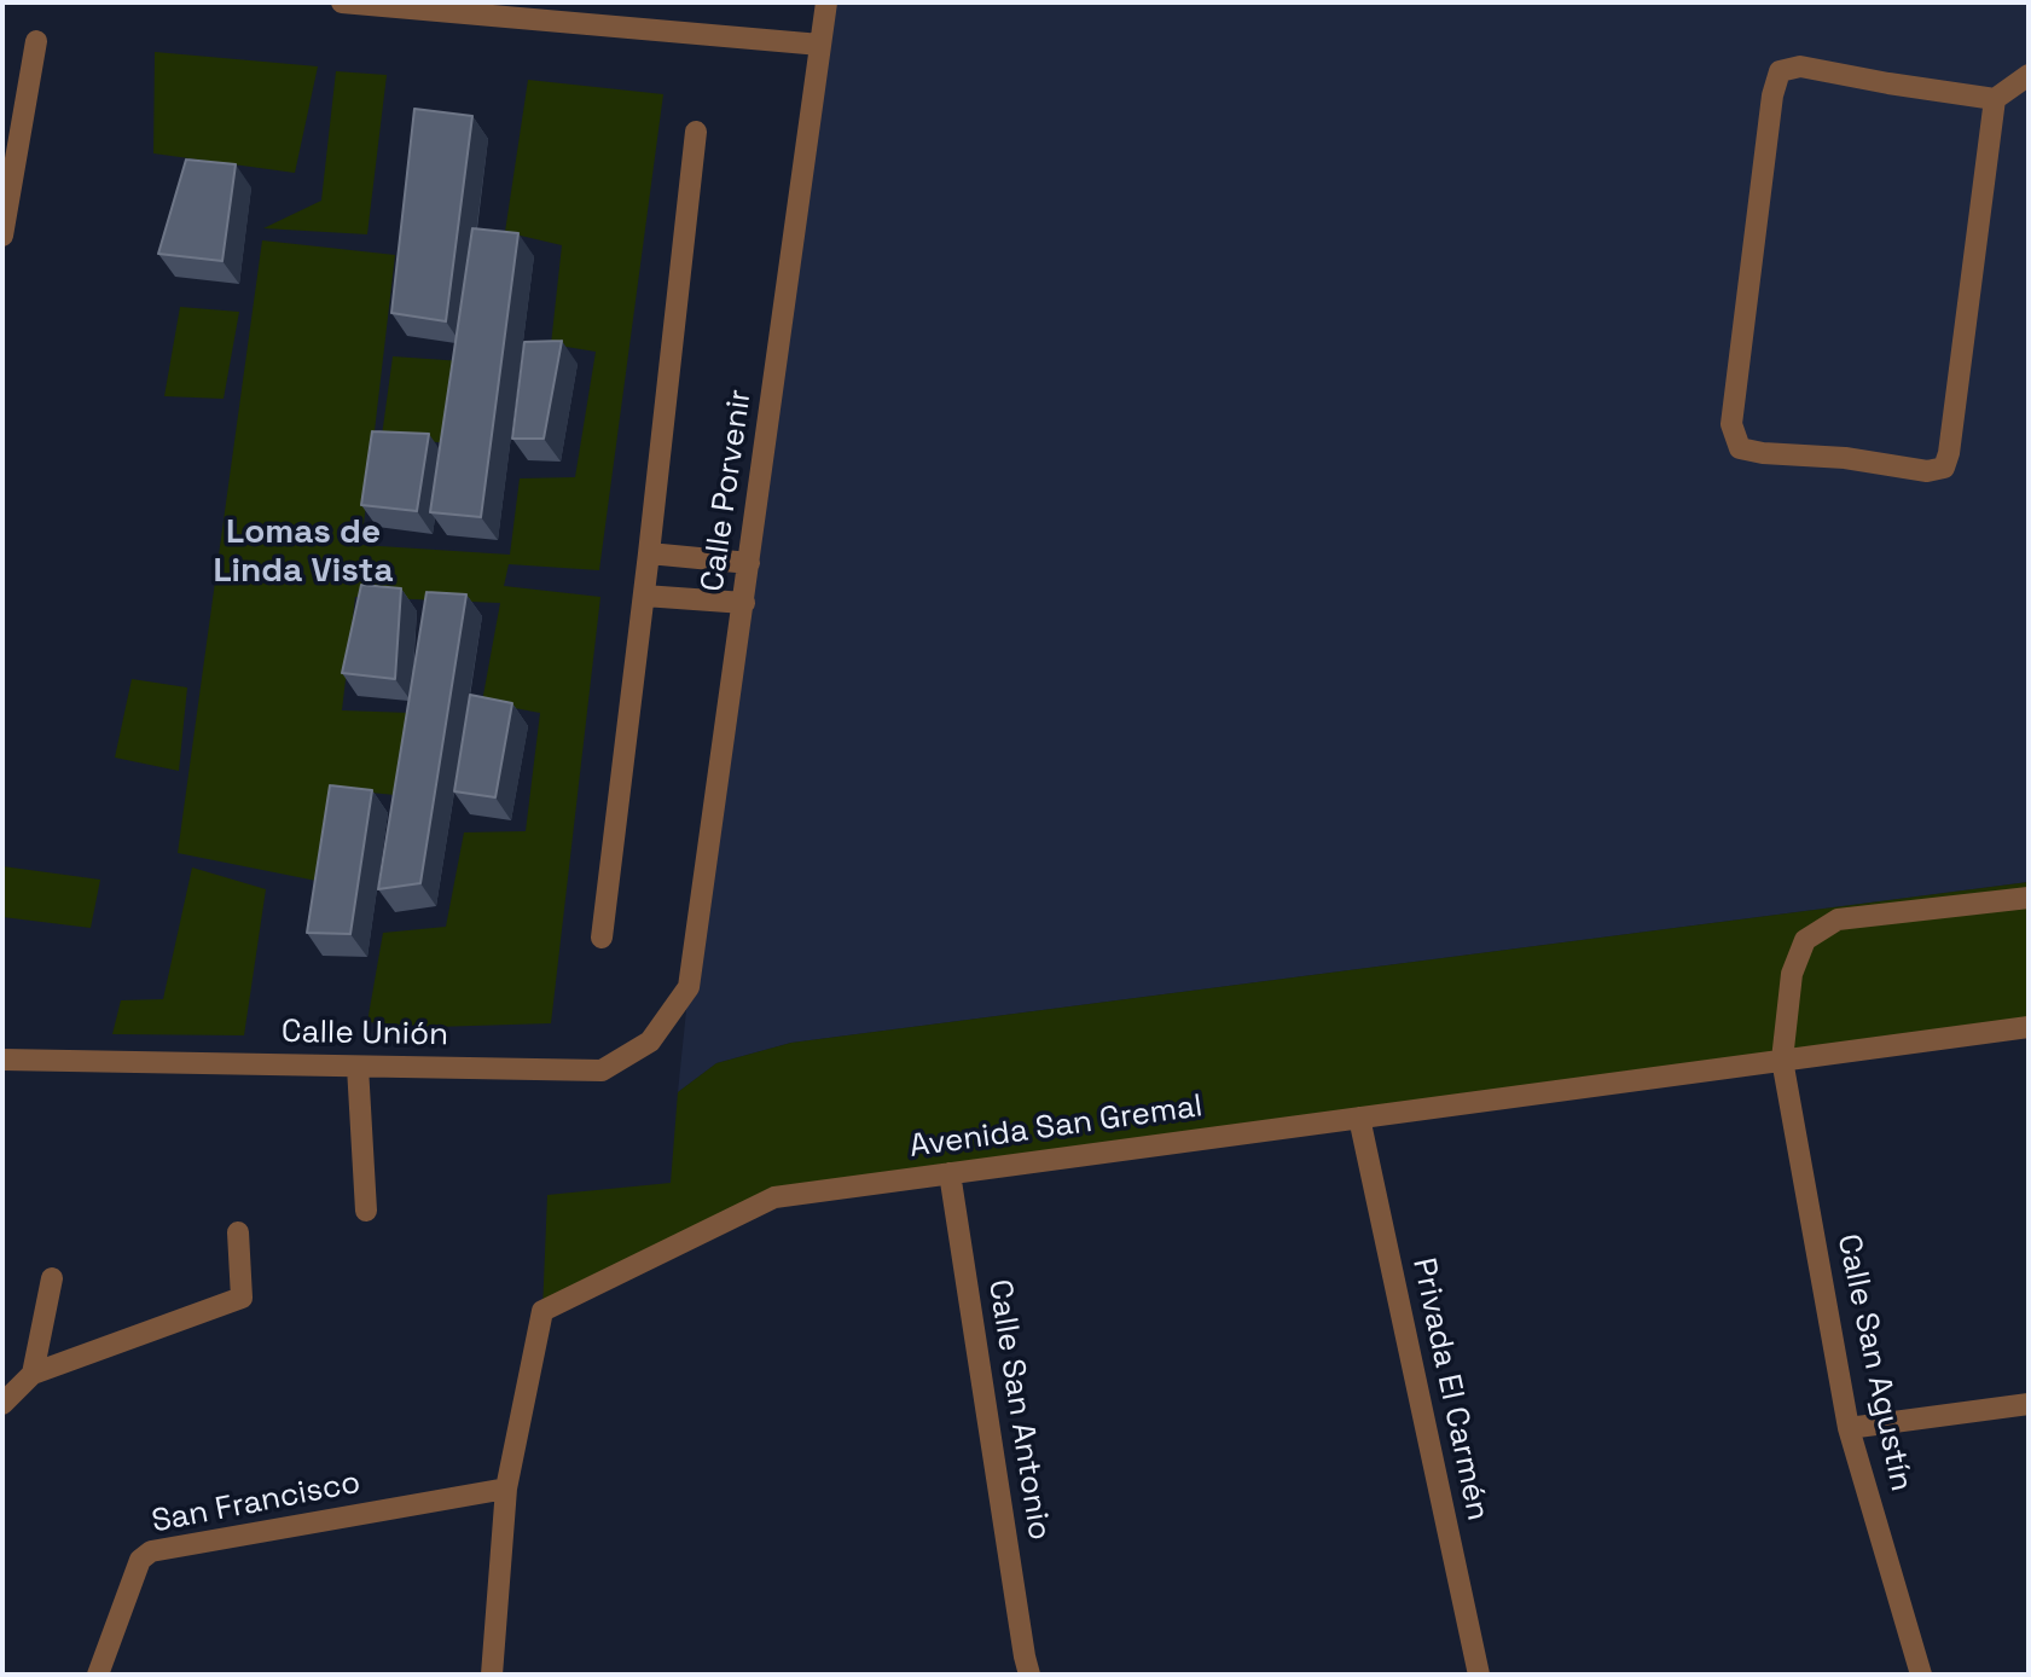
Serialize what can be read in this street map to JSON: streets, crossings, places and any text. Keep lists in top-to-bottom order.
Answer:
{
  "streets": {
    "street": [
      "Calle Porvenir",
      "Calle Unión",
      "Avenida San Gremal",
      "Calle San Agustín",
      "Privada El Carmén",
      "Calle San Antonio",
      "San Francisco"
    ]
  },
  "crossings": [
    ["Calle Porvenir", "Calle Unión"],
    ["Avenida San Gremal", "Calle San Agustín"],
    ["Avenida San Gremal", "Privada El Carmén"],
    ["Avenida San Gremal", "Calle San Antonio"],
    ["Avenida San Gremal", "San Francisco"]
  ],
  "districts": ["Lomas de Linda Vista"]
}
